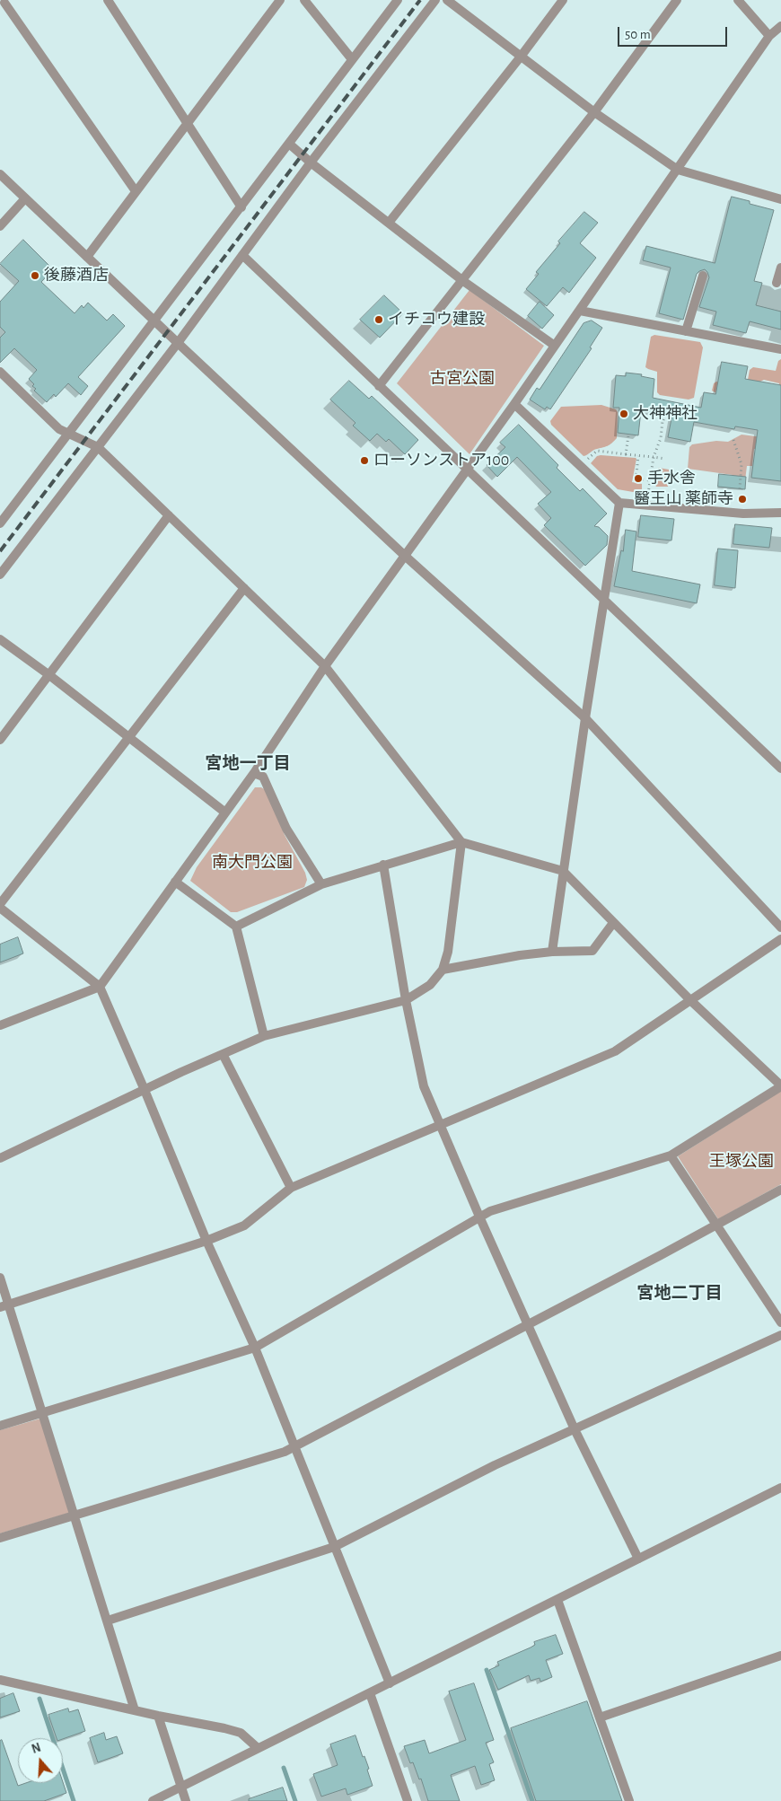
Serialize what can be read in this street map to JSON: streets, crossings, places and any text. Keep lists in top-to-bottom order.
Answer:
{
  "districts": ["宮地一丁目", "宮地二丁目"],
  "parks": ["古宮公園", "南大門公園", "王塚公園"],
  "places": [
    "後藤酒店",
    "イチコウ建設",
    "大神神社",
    "ローソンストア100",
    "手水舎",
    "醫王山 薬師寺"
  ],
  "scale_bar": "50 m",
  "north": "top"
}
